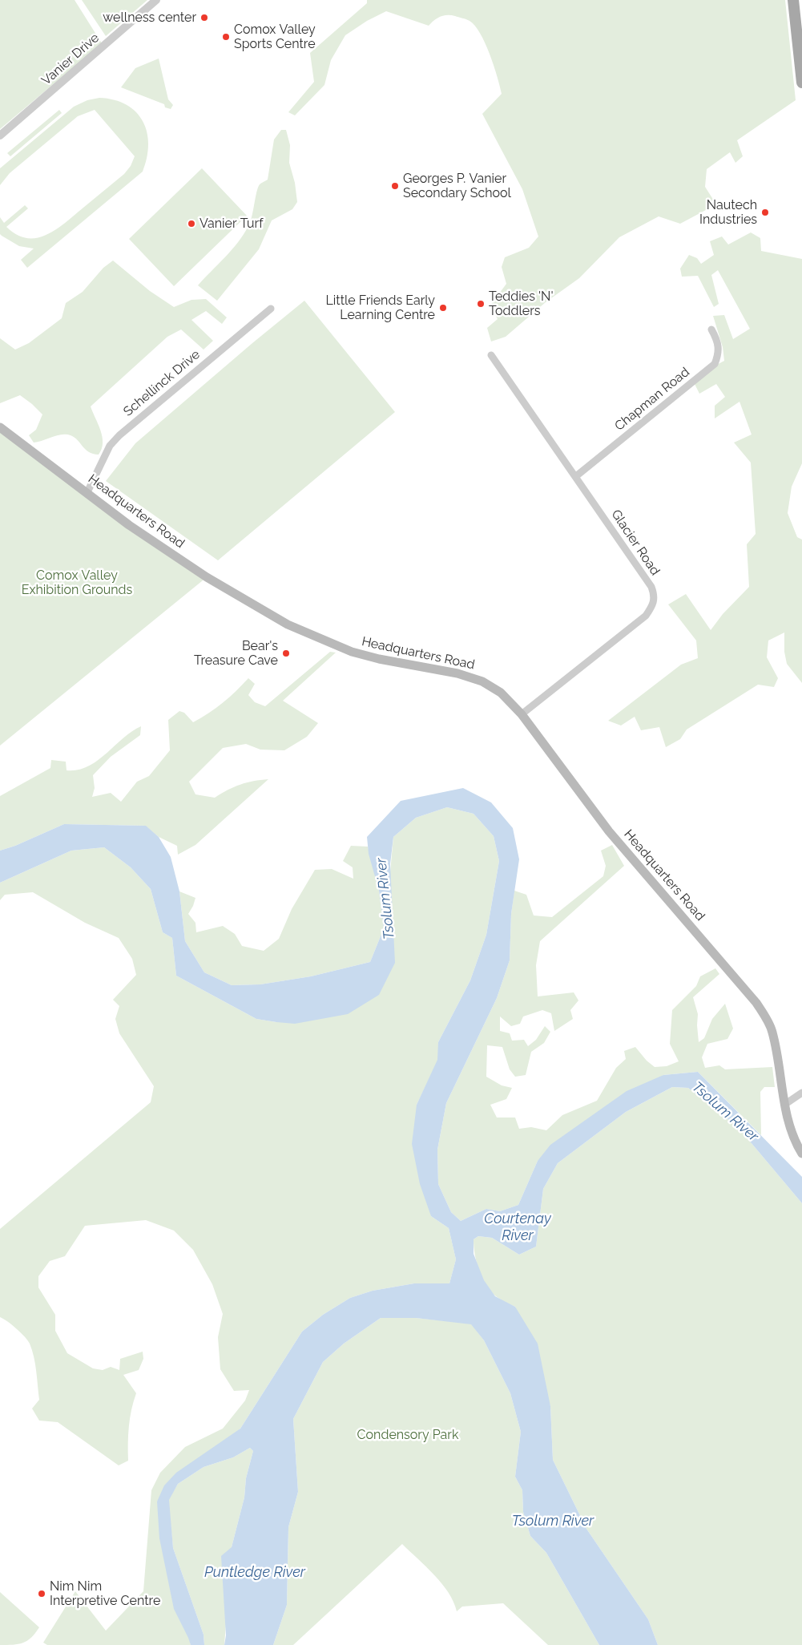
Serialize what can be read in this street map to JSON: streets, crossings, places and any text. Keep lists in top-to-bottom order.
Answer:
{
  "streets": {
    "main road": ["Headquarters Road"],
    "street": [
      "Vanier Drive",
      "Schellinck Drive",
      "Chapman Road",
      "Glacier Road"
    ]
  },
  "crossings": [
    ["Schellinck Drive", "Headquarters Road"],
    ["Chapman Road", "Glacier Road"],
    ["Headquarters Road", "Glacier Road"]
  ],
  "water": ["Tsolum River", "Courtenay River", "Puntledge River"],
  "parks": ["Comox Valley Exhibition Grounds", "Condensory Park"],
  "places": [
    "wellness center",
    "Comox Valley Sports Centre",
    "Georges P. Vanier Secondary School",
    "Nautech Industries",
    "Vanier Turf",
    "Teddies 'N' Toddlers",
    "Little Friends Early Learning Centre",
    "Bear's Treasure Cave",
    "Nim Nim Interpretive Centre"
  ]
}
